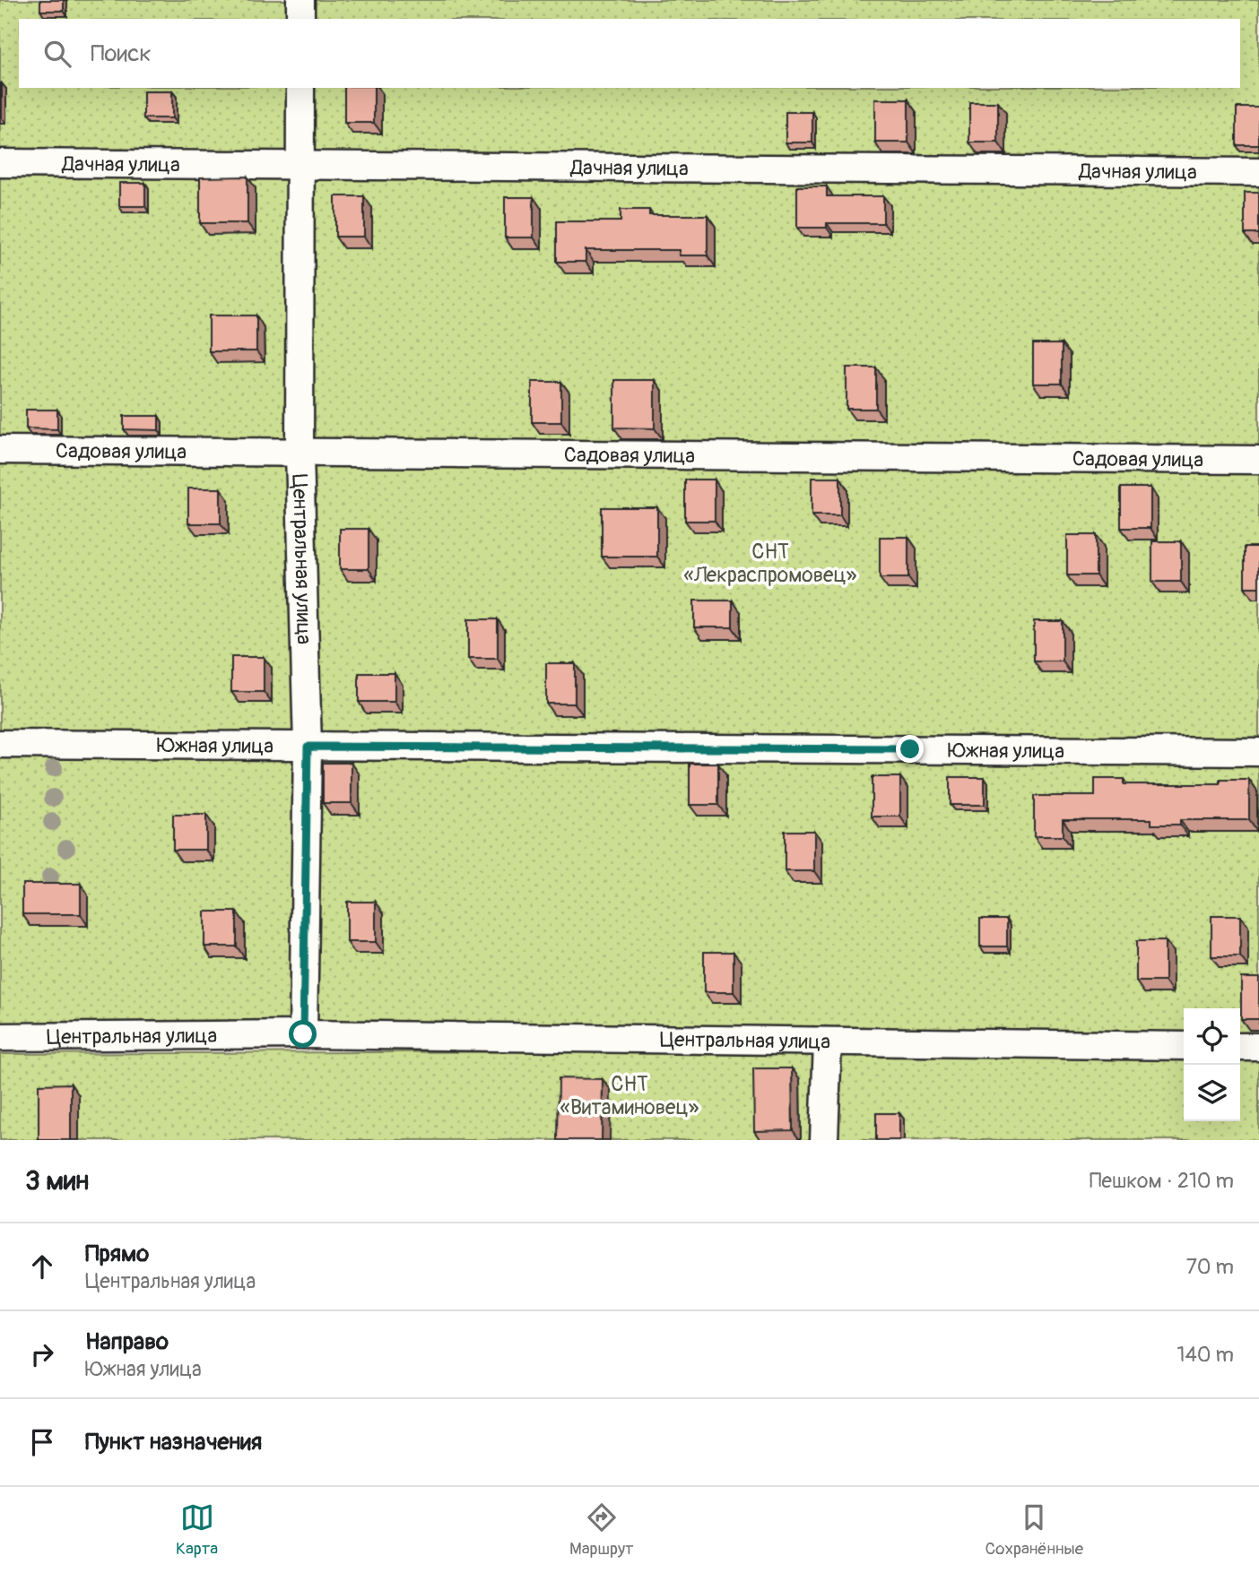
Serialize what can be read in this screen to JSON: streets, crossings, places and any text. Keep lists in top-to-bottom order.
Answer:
{
  "streets": {
    "street": [
      "Дачная улица",
      "Садовая улица",
      "Центральная улица",
      "Южная улица"
    ]
  },
  "crossings": [
    ["Дачная улица", "Центральная улица"],
    ["Садовая улица", "Центральная улица"],
    ["Центральная улица", "Южная улица"]
  ],
  "parks": ["СНТ «Лекраспромовец»", "СНТ «Витаминовец»"],
  "page": {
    "search": "Поиск",
    "heading": ["3 мин", "Пешком · 210 m"],
    "list": [
      ["Прямо", "Центральная улица", "70 m"],
      ["Направо", "Южная улица", "140 m"],
      "Пункт назначения"
    ],
    "nav": ["Карта", "Маршрут", "Сохранённые"]
  }
}
